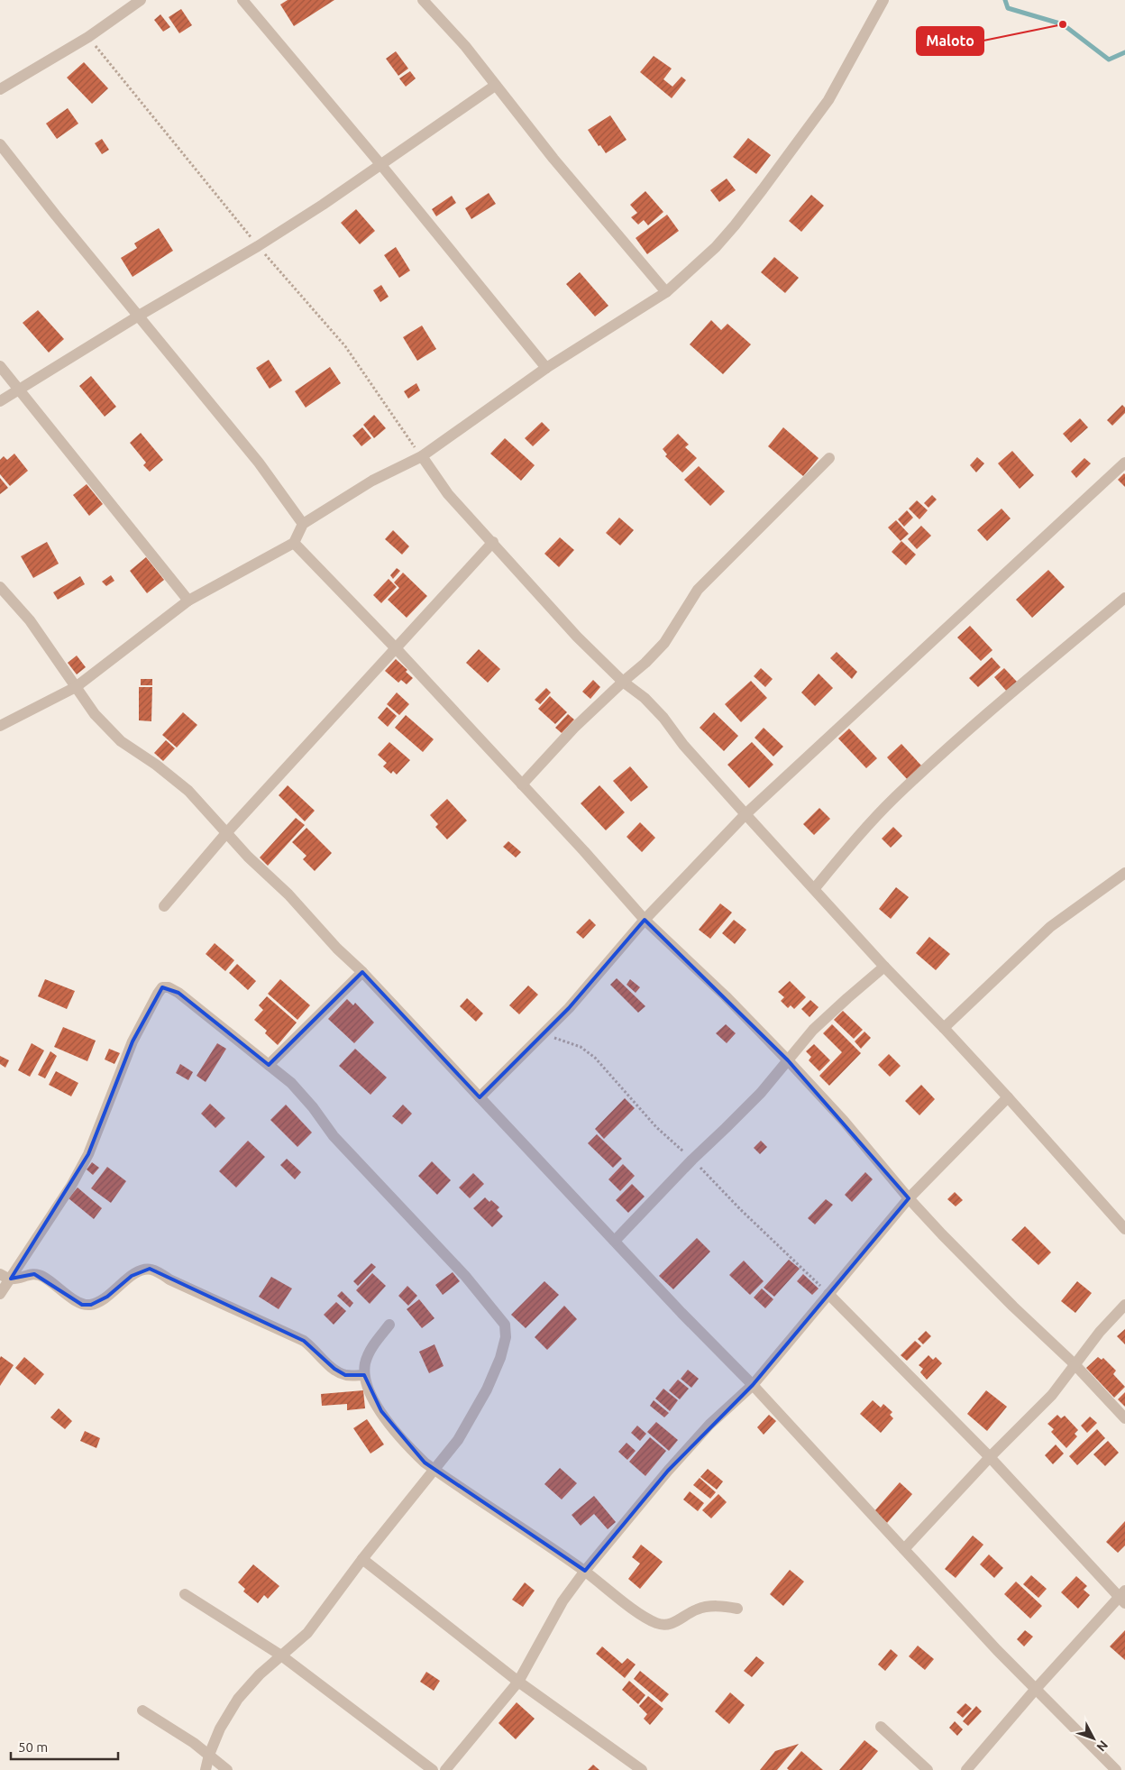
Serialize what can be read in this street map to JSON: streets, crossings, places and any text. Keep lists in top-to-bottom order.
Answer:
{
  "places": ["Maloto"],
  "scale_bar": "50 m",
  "north": "bottom right"
}
